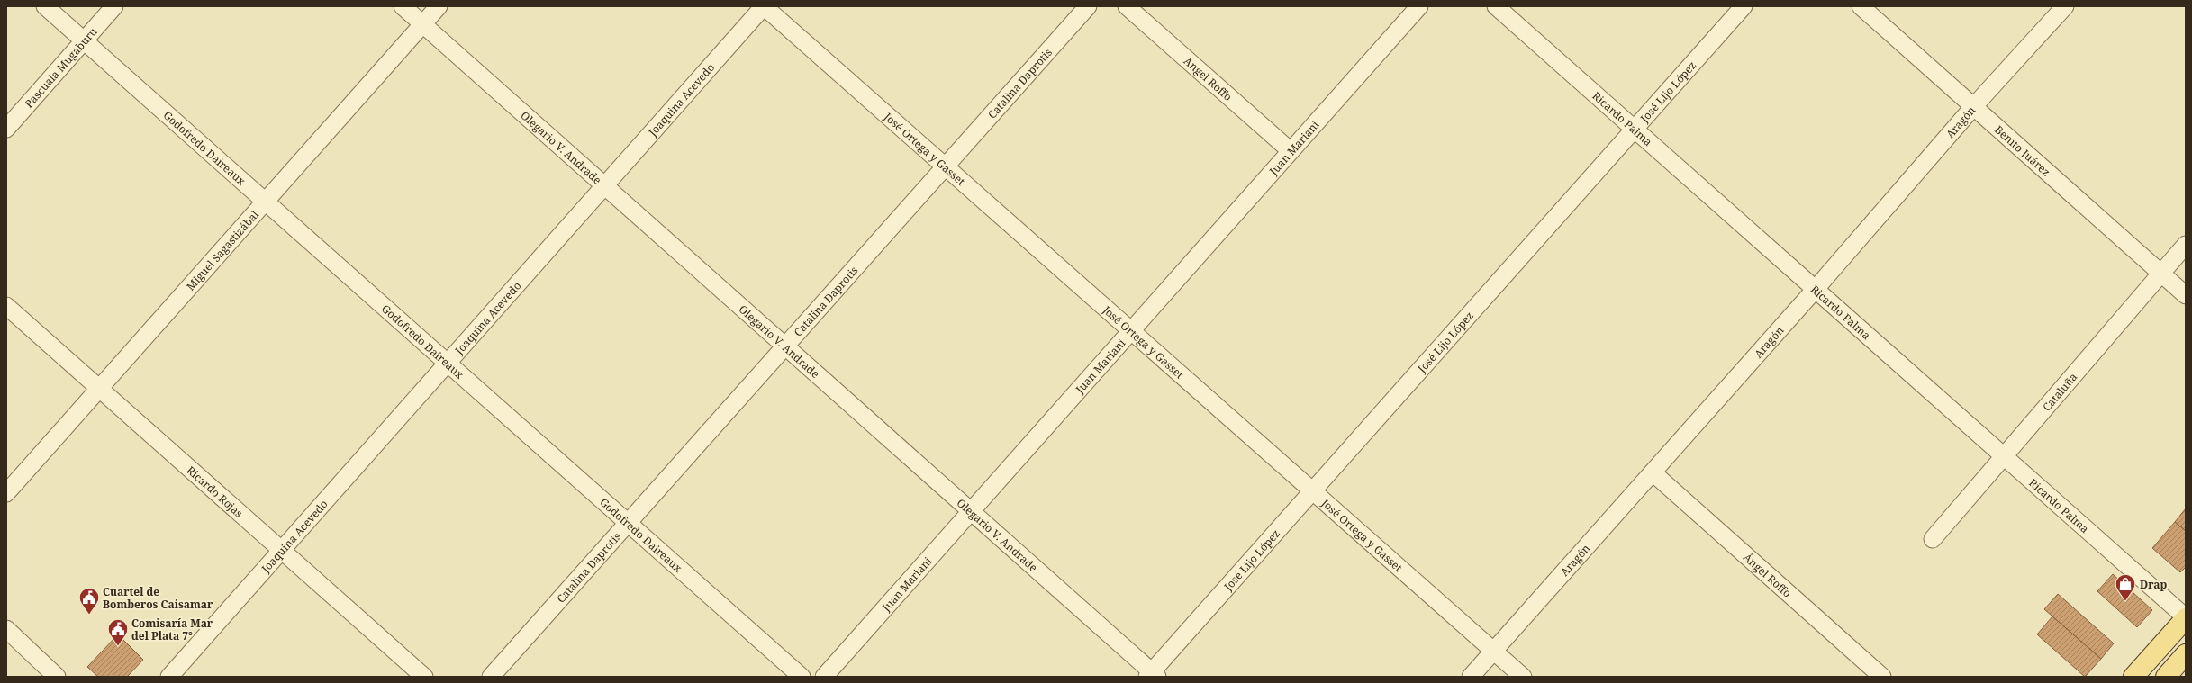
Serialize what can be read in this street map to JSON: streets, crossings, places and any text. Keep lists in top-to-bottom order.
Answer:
{
  "streets": {
    "street": [
      "Pascuala Mugaburu",
      "Ángel Roffo",
      "Catalina Daprotis",
      "José Lijo López",
      "Joaquina Acevedo",
      "Ricardo Palma",
      "Aragón",
      "Juan Mariani",
      "Olegario V. Andrade",
      "Godofredo Daireaux",
      "José Ortega y Gasset",
      "Benito Juárez",
      "Miguel Sagastizábal",
      "Cataluña",
      "Ricardo Rojas"
    ]
  },
  "crossings": [
    ["Pascuala Mugaburu", "Godofredo Daireaux"],
    ["Ángel Roffo", "Aragón"],
    ["Ángel Roffo", "Juan Mariani"],
    ["Catalina Daprotis", "Olegario V. Andrade"],
    ["Catalina Daprotis", "Godofredo Daireaux"],
    ["Catalina Daprotis", "José Ortega y Gasset"],
    ["José Lijo López", "Ricardo Palma"],
    ["José Lijo López", "Olegario V. Andrade"],
    ["José Lijo López", "José Ortega y Gasset"],
    ["Joaquina Acevedo", "Olegario V. Andrade"],
    ["Joaquina Acevedo", "Godofredo Daireaux"],
    ["Joaquina Acevedo", "José Ortega y Gasset"],
    ["Joaquina Acevedo", "Ricardo Rojas"],
    ["Ricardo Palma", "Aragón"],
    ["Ricardo Palma", "Cataluña"],
    ["Aragón", "José Ortega y Gasset"],
    ["Aragón", "Benito Juárez"],
    ["Juan Mariani", "Olegario V. Andrade"],
    ["Juan Mariani", "José Ortega y Gasset"],
    ["Olegario V. Andrade", "Miguel Sagastizábal"],
    ["Godofredo Daireaux", "Miguel Sagastizábal"],
    ["Benito Juárez", "Cataluña"],
    ["Miguel Sagastizábal", "Ricardo Rojas"]
  ],
  "places": {
    "shop": ["Drap"],
    "public building": ["Cuartel de Bomberos Caisamar", "Comisaría Mar del Plata 7°"]
  }
}
